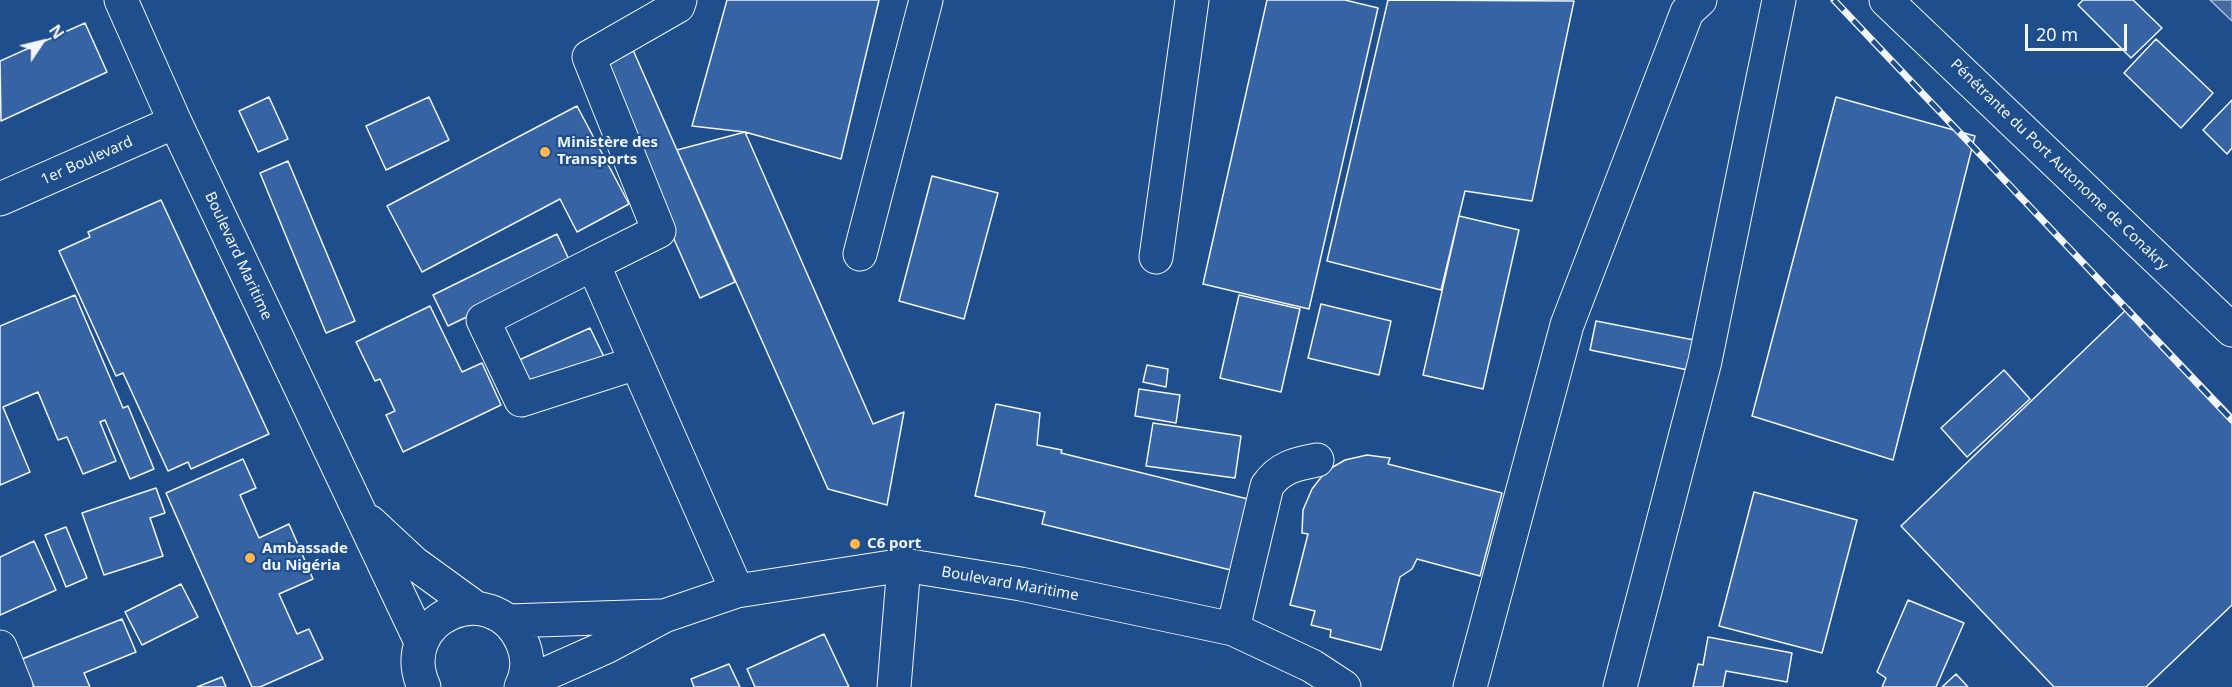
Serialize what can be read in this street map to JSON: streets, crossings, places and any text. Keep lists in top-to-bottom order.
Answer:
{
  "streets": {
    "street": ["1er Boulevard", "Pénétrante du Port Autonome de Conakry", "Boulevard Maritime"]
  },
  "crossings": [
    ["1er Boulevard", "Boulevard Maritime"]
  ],
  "places": ["Ministère des Transports", "C6 port", "Ambassade du Nigéria"],
  "scale_bar": "20 m",
  "north": "top right"
}
